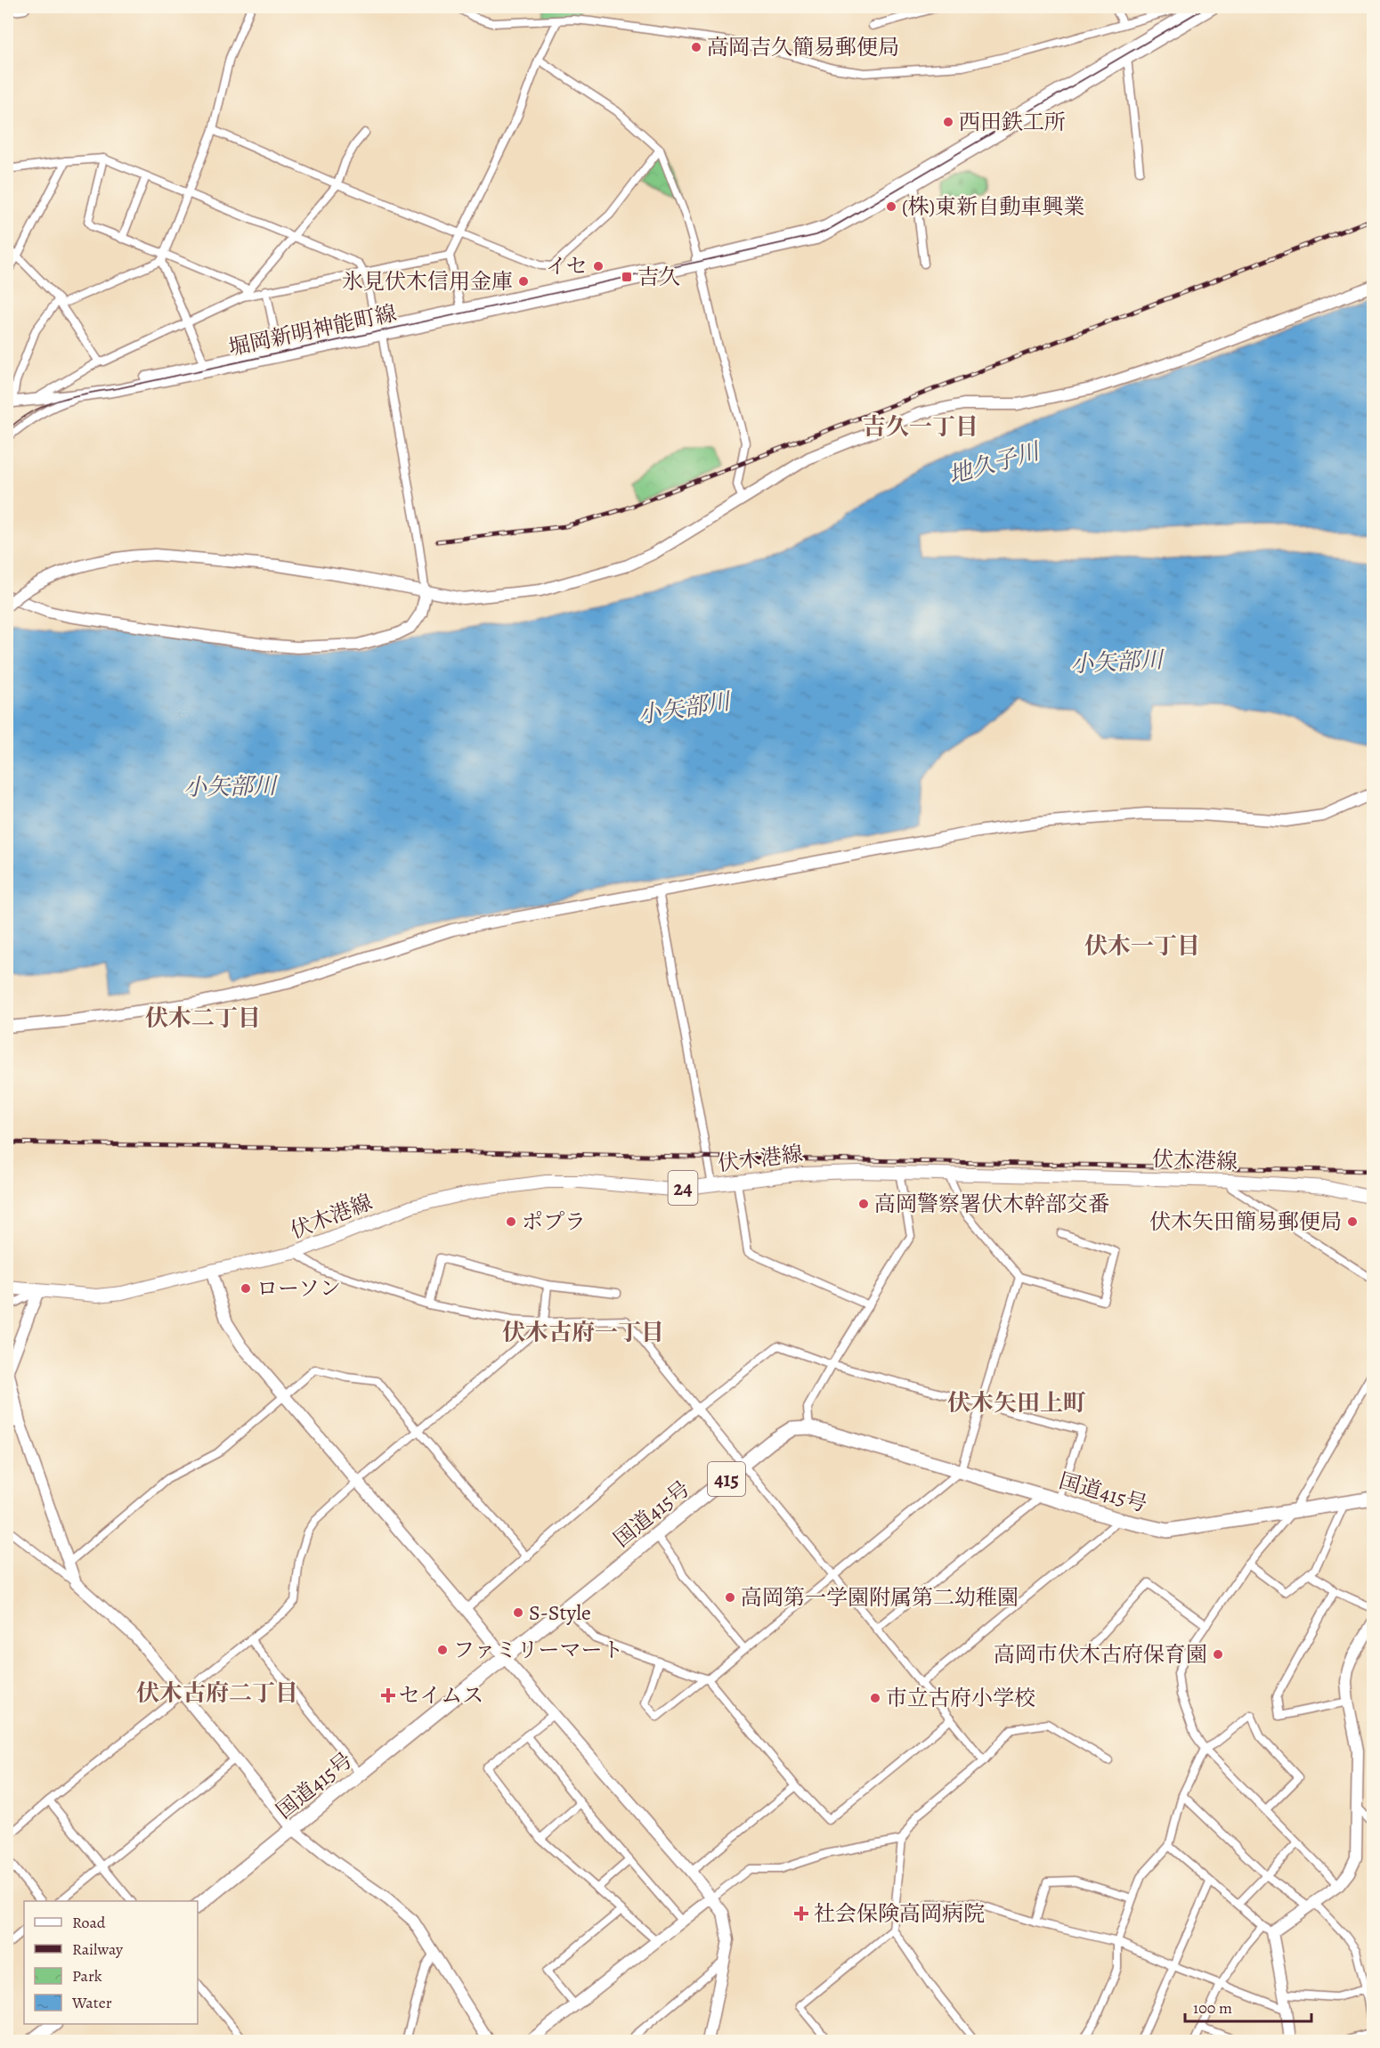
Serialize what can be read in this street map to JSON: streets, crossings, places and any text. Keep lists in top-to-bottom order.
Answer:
{
  "streets": {
    "highway": ["415", "国道415号"],
    "main road": ["伏木港線", "24"],
    "street": ["堀岡新明神能町線"]
  },
  "districts": [
    "吉久一丁目",
    "伏木一丁目",
    "伏木二丁目",
    "伏木古府一丁目",
    "伏木矢田上町",
    "伏木古府二丁目"
  ],
  "water": ["地久子川", "小矢部川"],
  "places": {
    "other": [
      "高岡吉久簡易郵便局",
      "西田鉄工所",
      "(株)東新自動車興業",
      "イセ",
      "氷見伏木信用金庫",
      "高岡警察署伏木幹部交番",
      "ポプラ",
      "伏木矢田簡易郵便局",
      "ローソン",
      "高岡第一学園附属第二幼稚園",
      "S-Style",
      "ファミリーマート",
      "高岡市伏木古府保育園",
      "市立古府小学校"
    ],
    "transit": ["吉久"],
    "health": ["セイムス", "社会保険高岡病院"]
  },
  "legend": [
    "Road",
    "Railway",
    "Park",
    "Water"
  ],
  "scale_bar": "100 m"
}
